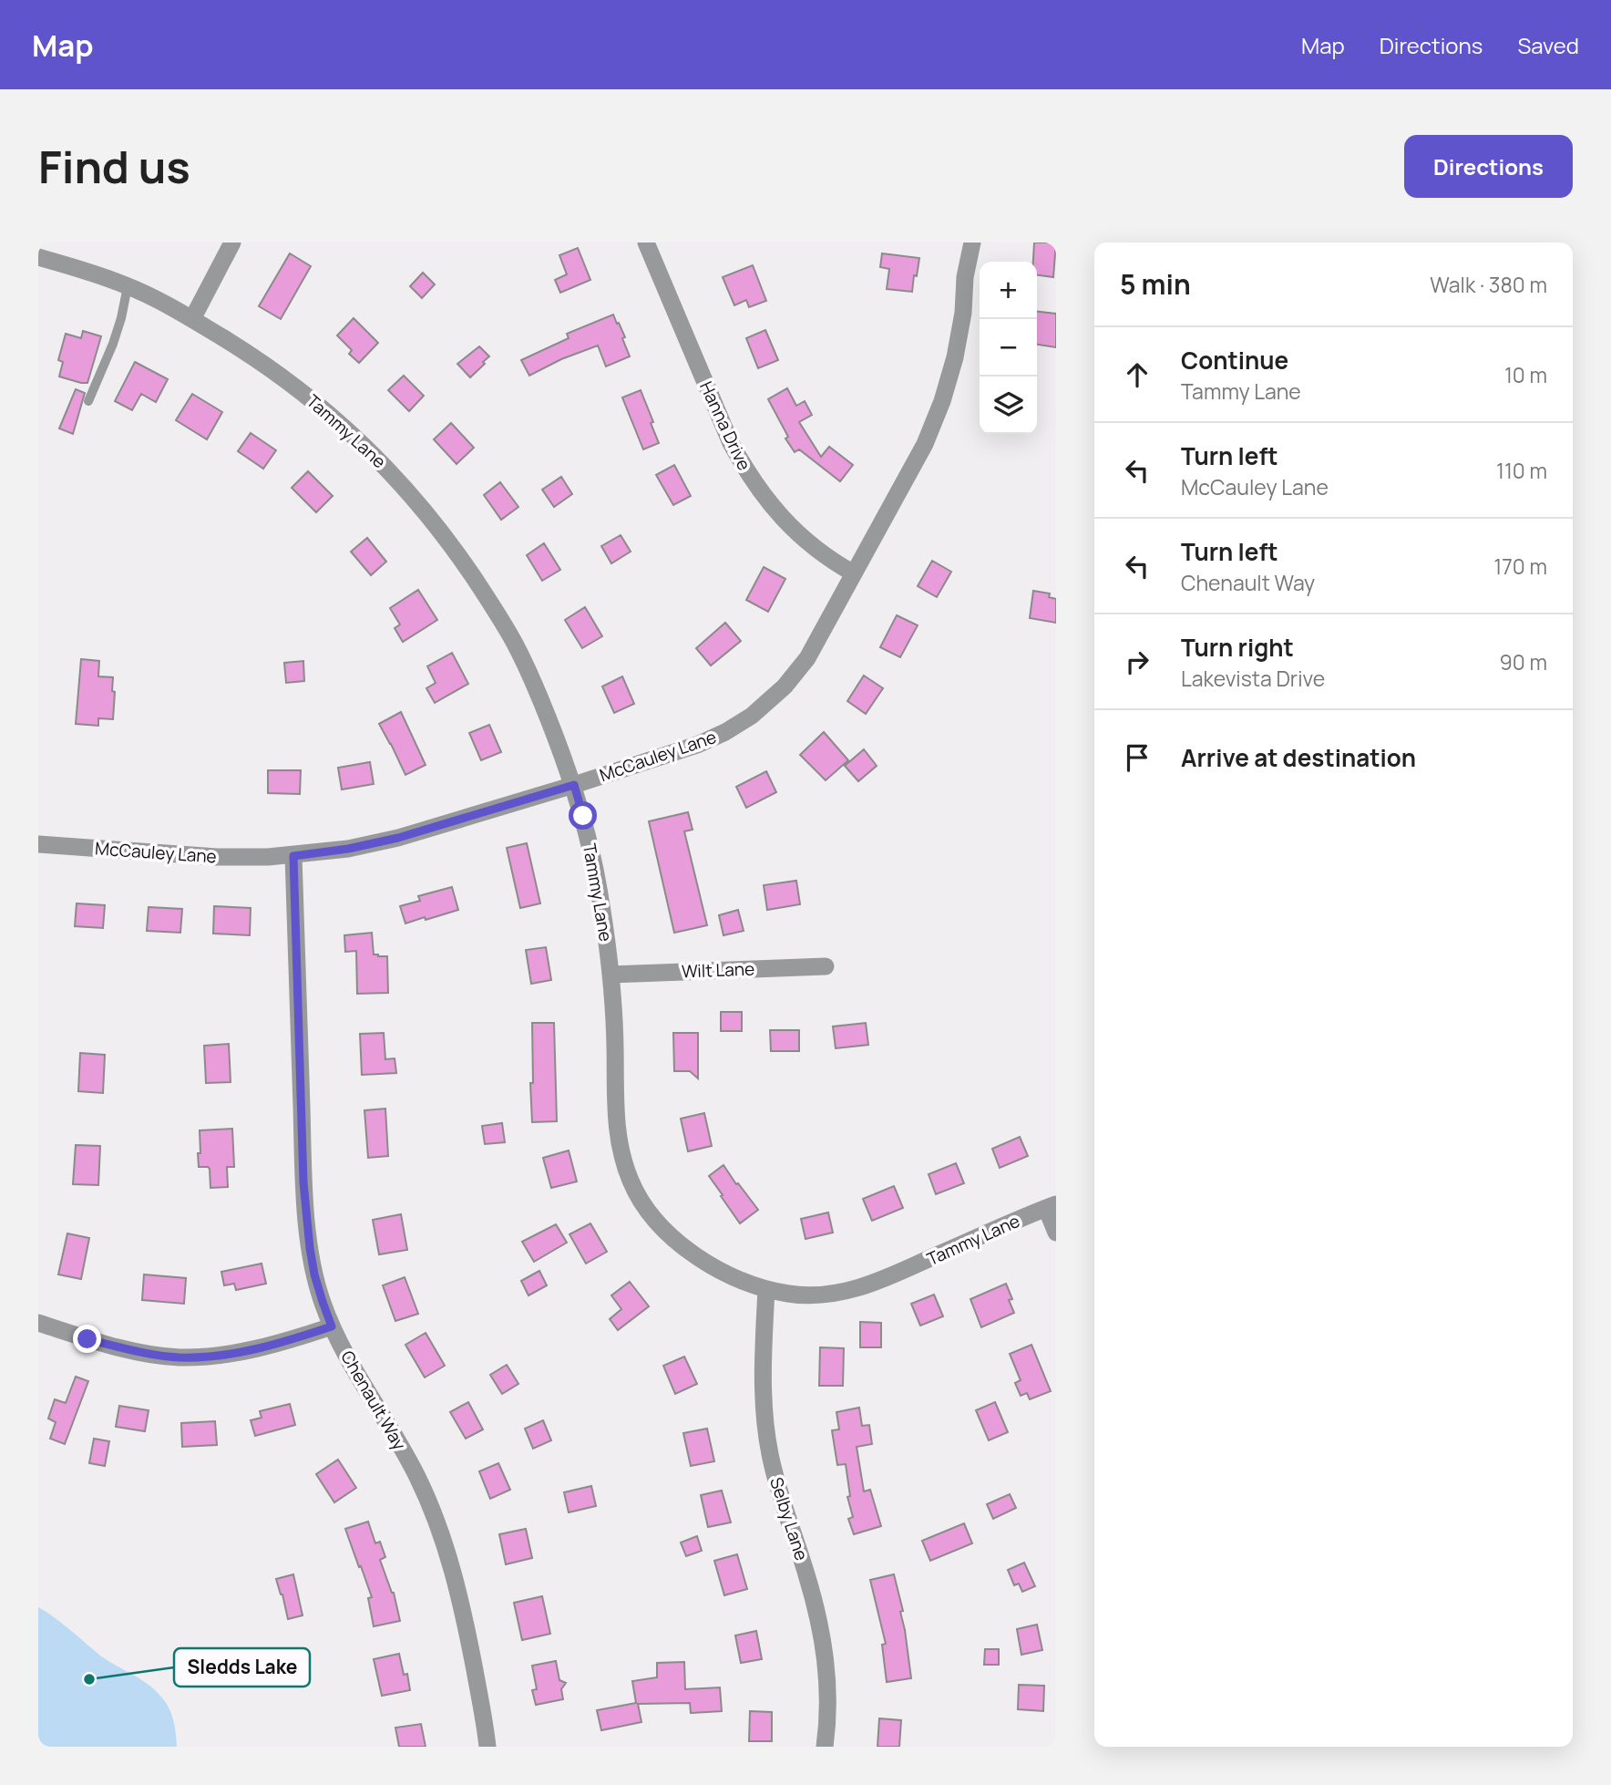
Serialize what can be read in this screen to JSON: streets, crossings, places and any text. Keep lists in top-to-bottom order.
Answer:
{
  "streets": {
    "street": [
      "Hanna Drive",
      "Tammy Lane",
      "McCauley Lane",
      "Wilt Lane",
      "Chenault Way",
      "Selby Lane"
    ]
  },
  "crossings": [
    ["Hanna Drive", "McCauley Lane"],
    ["Tammy Lane", "McCauley Lane"],
    ["Tammy Lane", "Wilt Lane"],
    ["Tammy Lane", "Selby Lane"],
    ["McCauley Lane", "Chenault Way"]
  ],
  "places": ["Sledds Lake"],
  "page": {
    "header": "Map",
    "nav": ["Map", "Directions", "Saved"],
    "buttons": "Directions",
    "title": "Find us",
    "heading": ["5 min", "Walk · 380 m"],
    "map_buttons": ["+", "−"],
    "list": [
      ["Continue", "Tammy Lane", "10 m"],
      ["Turn left", "McCauley Lane", "110 m"],
      ["Turn left", "Chenault Way", "170 m"],
      ["Turn right", "Lakevista Drive", "90 m"],
      "Arrive at destination"
    ]
  }
}
